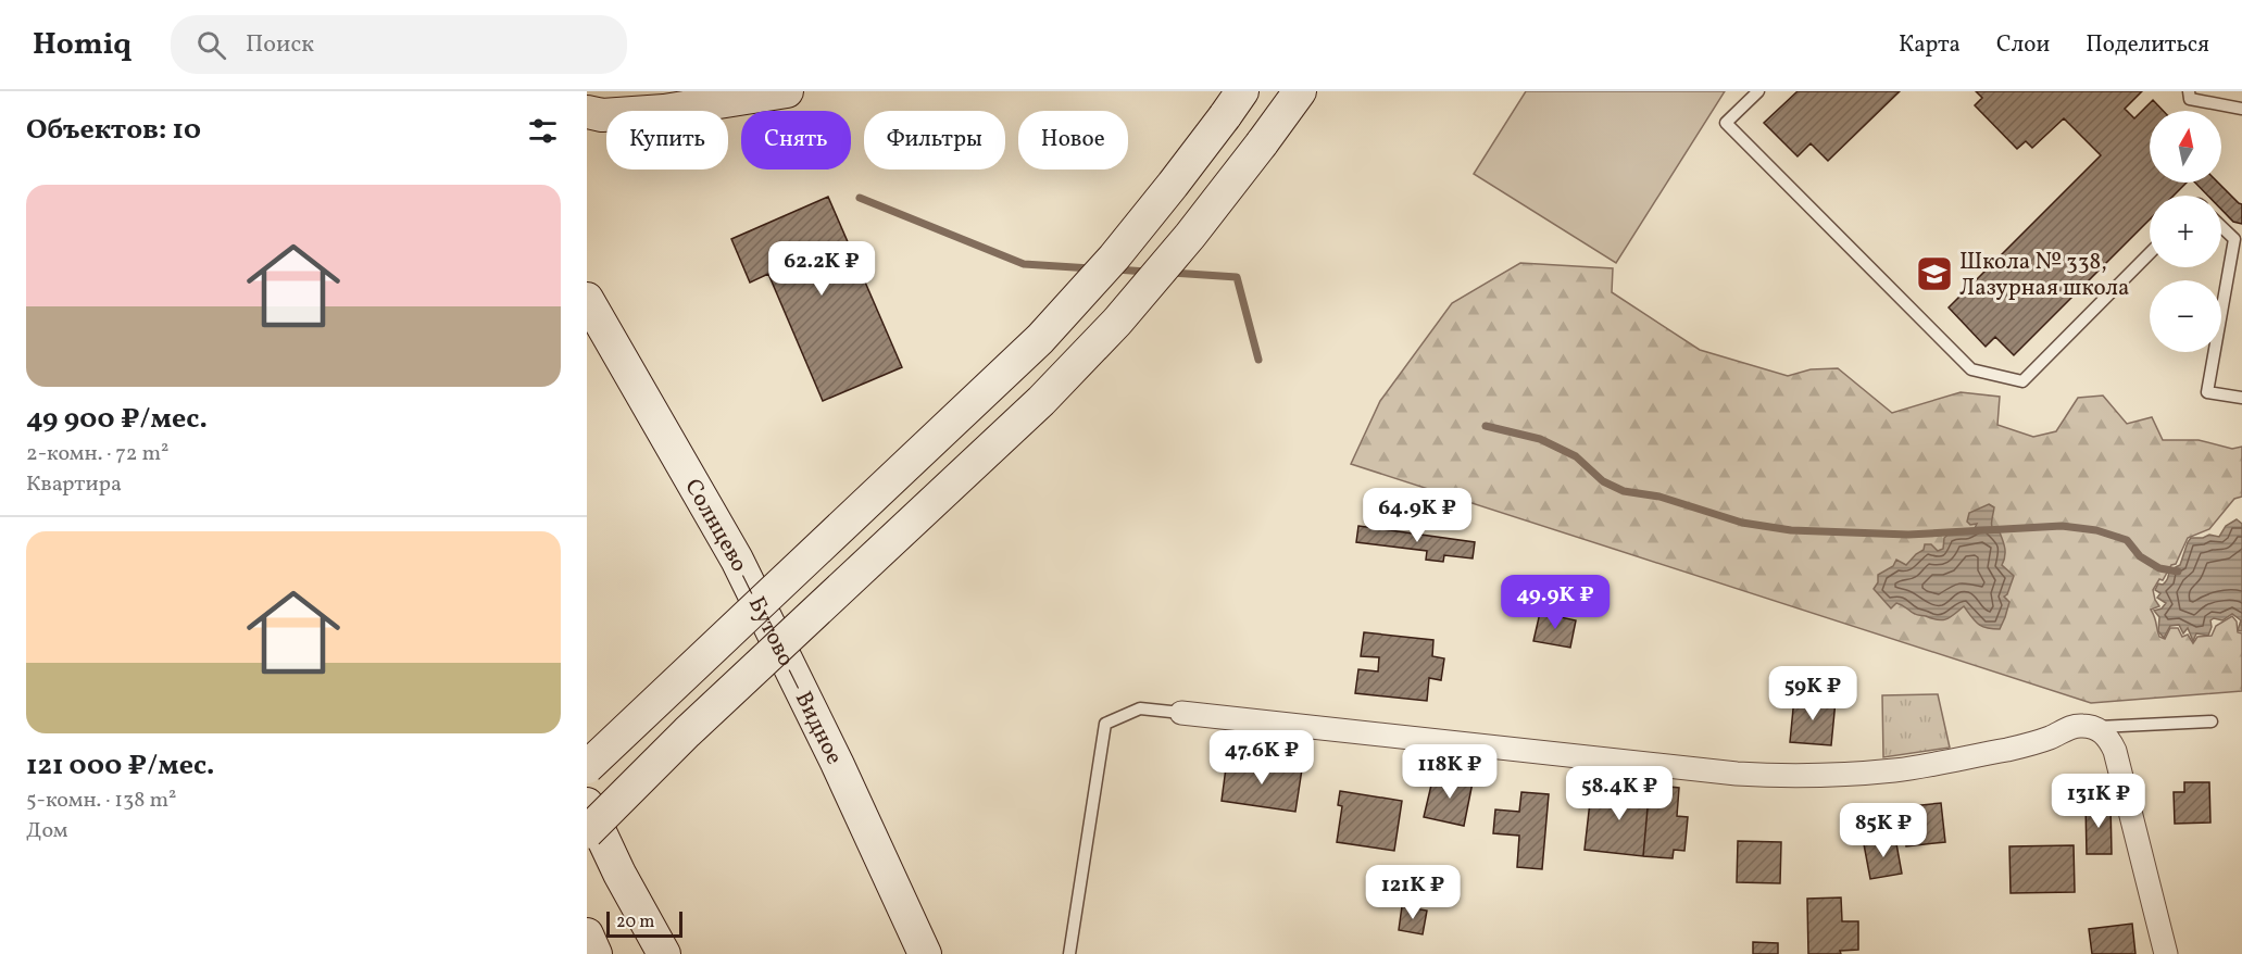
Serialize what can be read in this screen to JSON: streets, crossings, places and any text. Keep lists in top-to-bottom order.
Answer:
{
  "streets": {
    "main road": ["Солнцево — Бутово — Видное"]
  },
  "places": {
    "school or university": ["Школа № 338, Лазурная школа"]
  },
  "scale_bar": "20 m",
  "north": "top",
  "page": {
    "header": "Homiq",
    "search": "Поиск",
    "nav": ["Карта", "Слои", "Поделиться"],
    "heading": "Объектов: 10",
    "map_buttons": ["+", "−"],
    "chip": [
      "Купить",
      "Снять",
      "Фильтры",
      "Новое"
    ],
    "list": [
      {
        "name": "49 900 ₽/мес.",
        "note": "2-комн. · 72 m² · Квартира"
      },
      {
        "name": "121 000 ₽/мес.",
        "note": "5-комн. · 138 m² · Дом"
      }
    ],
    "price": [
      "62.2K ₽",
      "64.9K ₽",
      "49.9K ₽",
      "59K ₽",
      "47.6K ₽",
      "118K ₽",
      "58.4K ₽",
      "131K ₽",
      "85K ₽",
      "121K ₽"
    ],
    "scale": "20 m"
  }
}
